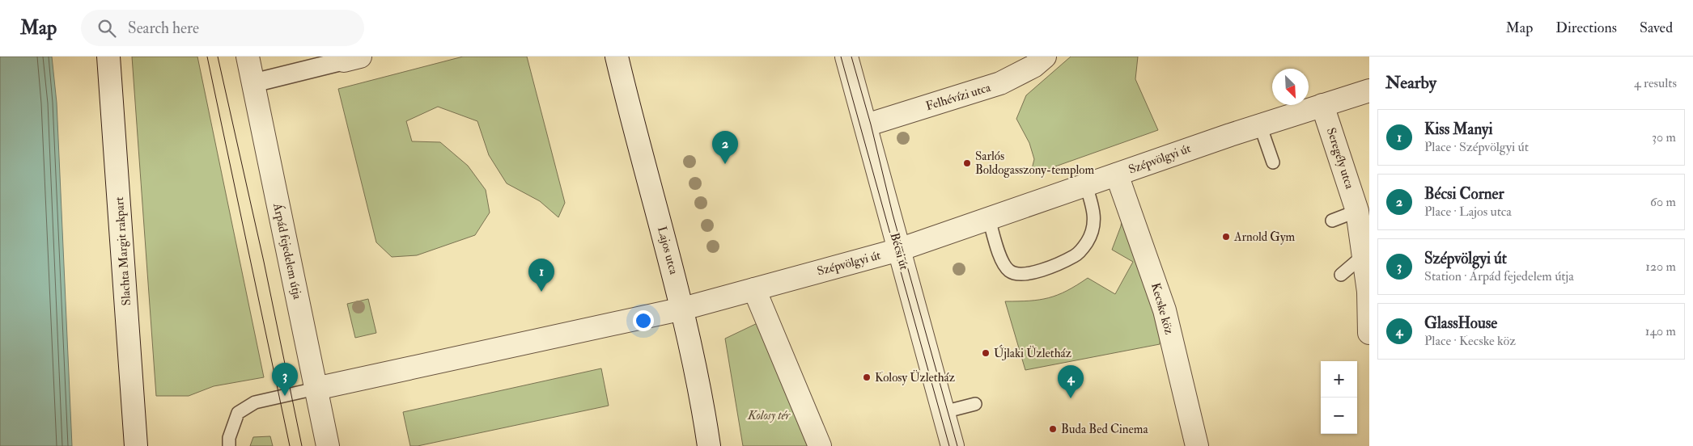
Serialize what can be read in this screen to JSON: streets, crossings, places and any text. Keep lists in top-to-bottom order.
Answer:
{
  "streets": {
    "street": [
      "Felhévízi utca",
      "Seregély utca",
      "Szépvölgyi út",
      "Lajos utca",
      "Slachta Margit rakpart",
      "Árpád fejedelem útja",
      "Bécsi út",
      "Kecske köz"
    ]
  },
  "crossings": [
    ["Felhévízi utca", "Bécsi út"],
    ["Seregély utca", "Szépvölgyi út"],
    ["Szépvölgyi út", "Lajos utca"],
    ["Szépvölgyi út", "Árpád fejedelem útja"],
    ["Szépvölgyi út", "Bécsi út"],
    ["Szépvölgyi út", "Kecske köz"]
  ],
  "parks": ["Kolosy tér"],
  "places": [
    "Sarlós Boldogasszony-templom",
    "Arnold Gym",
    "Újlaki Üzletház",
    "Kolosy Üzletház",
    "Buda Bed Cinema"
  ],
  "north": "bottom right",
  "page": {
    "header": "Map",
    "search": "Search here",
    "nav": ["Map", "Directions", "Saved"],
    "heading": ["Nearby", "4 results"],
    "list": [
      {
        "mark": "1",
        "name": "Kiss Manyi",
        "note": "Place · Szépvölgyi út",
        "value": "30 m"
      },
      {
        "mark": "2",
        "name": "Bécsi Corner",
        "note": "Place · Lajos utca",
        "value": "60 m"
      },
      {
        "mark": "3",
        "name": "Szépvölgyi út",
        "note": "Station · Árpád fejedelem útja",
        "value": "120 m"
      },
      {
        "mark": "4",
        "name": "GlassHouse",
        "note": "Place · Kecske köz",
        "value": "140 m"
      }
    ],
    "pins": [
      "2",
      "1",
      "3",
      "4"
    ],
    "map_buttons": ["+", "−"]
  }
}
